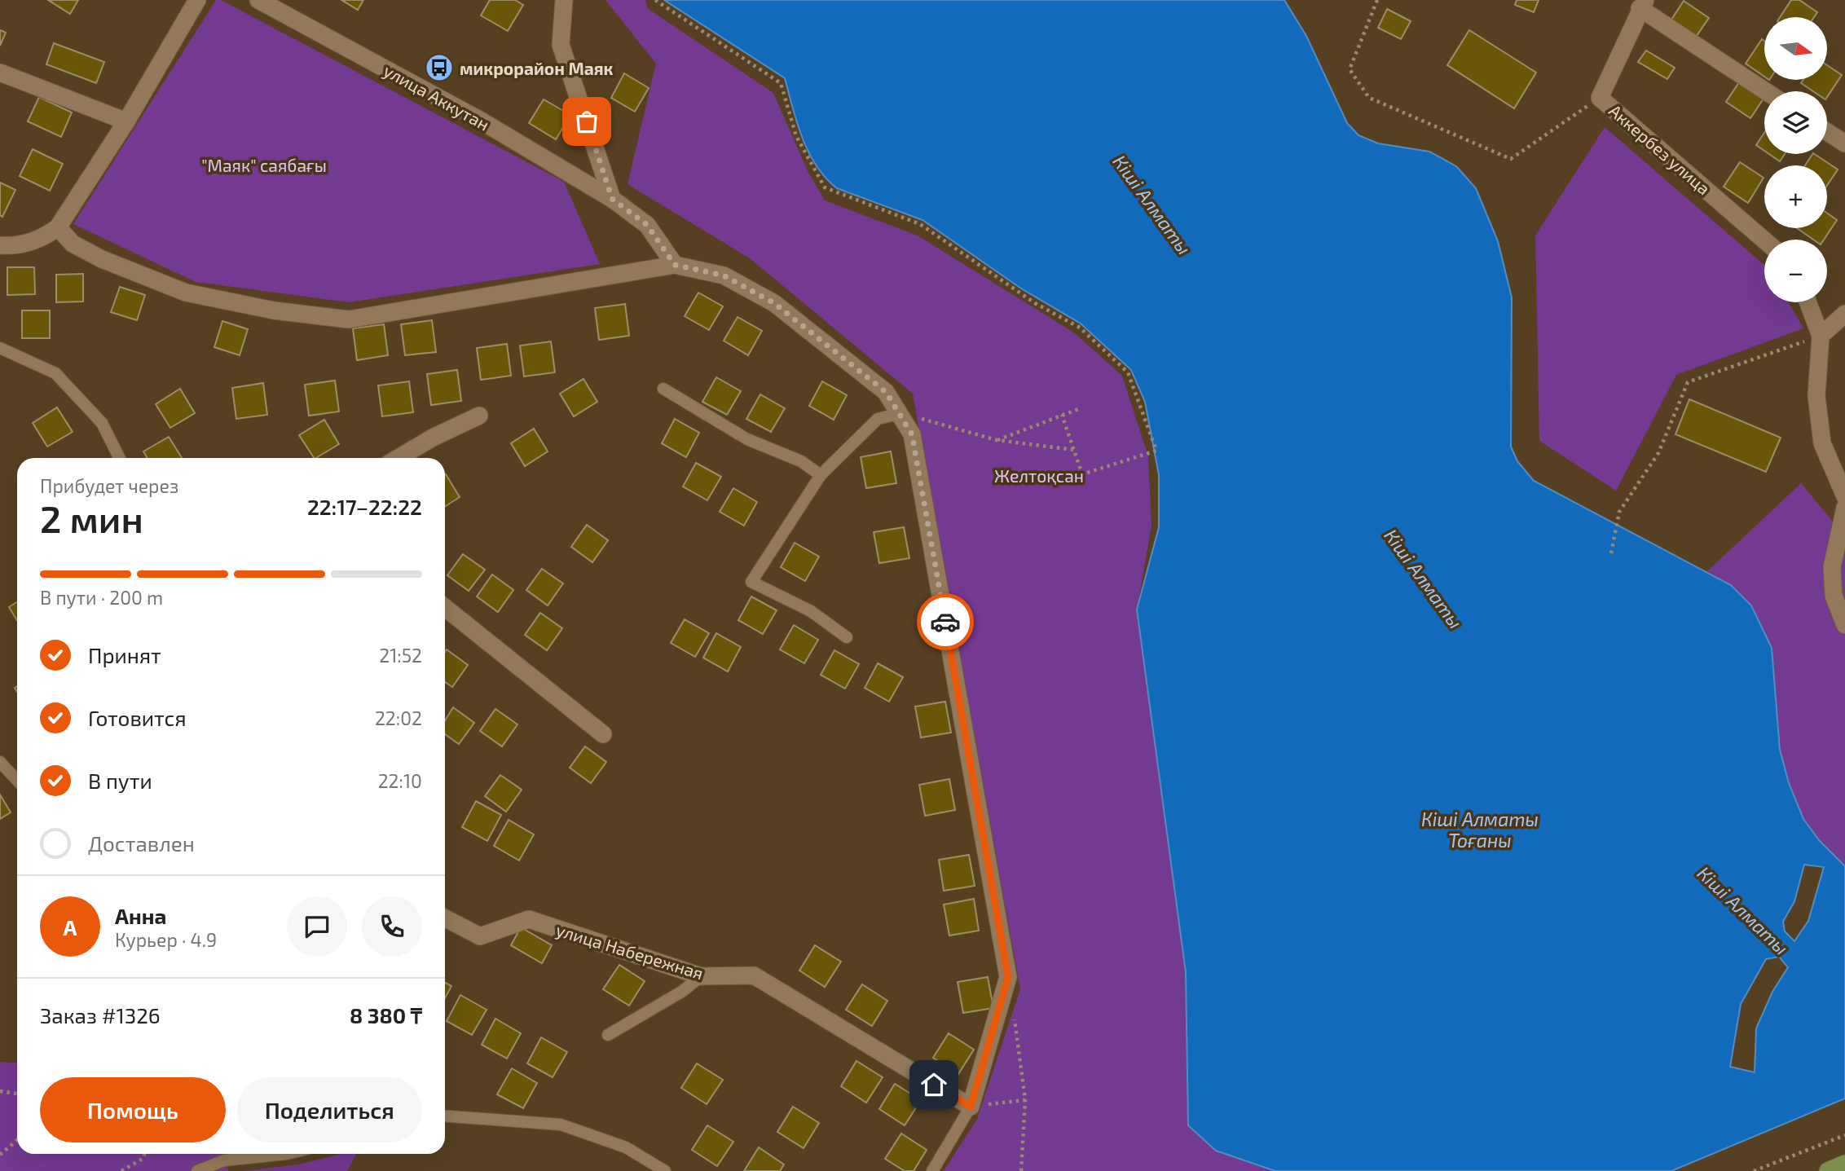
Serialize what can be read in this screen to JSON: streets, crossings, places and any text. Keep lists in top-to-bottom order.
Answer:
{
  "streets": {
    "street": ["улица Аккутан", "Аккербез улица", "улица Набережная"]
  },
  "water": ["Кіші Алматы", "Кіші Алматы Тоғаны"],
  "parks": ["\"Маяк\" саябағы", "Желтоқсан"],
  "places": {
    "bus stop": ["микрорайон Маяк"]
  },
  "north": "right",
  "page": {
    "map_buttons": ["+", "−"],
    "heading": ["2 мин", "Прибудет через", "22:17–22:22"],
    "panel": [
      "Анна",
      "Курьер · 4.9",
      "Заказ #1326",
      "8 380 ₸"
    ],
    "bar": "В пути · 200 m",
    "list": [
      ["Принят", "21:52"],
      ["Готовится", "22:02"],
      ["В пути", "22:10"],
      "Доставлен"
    ],
    "round": "А",
    "buttons": ["Помощь", "Поделиться"]
  }
}
